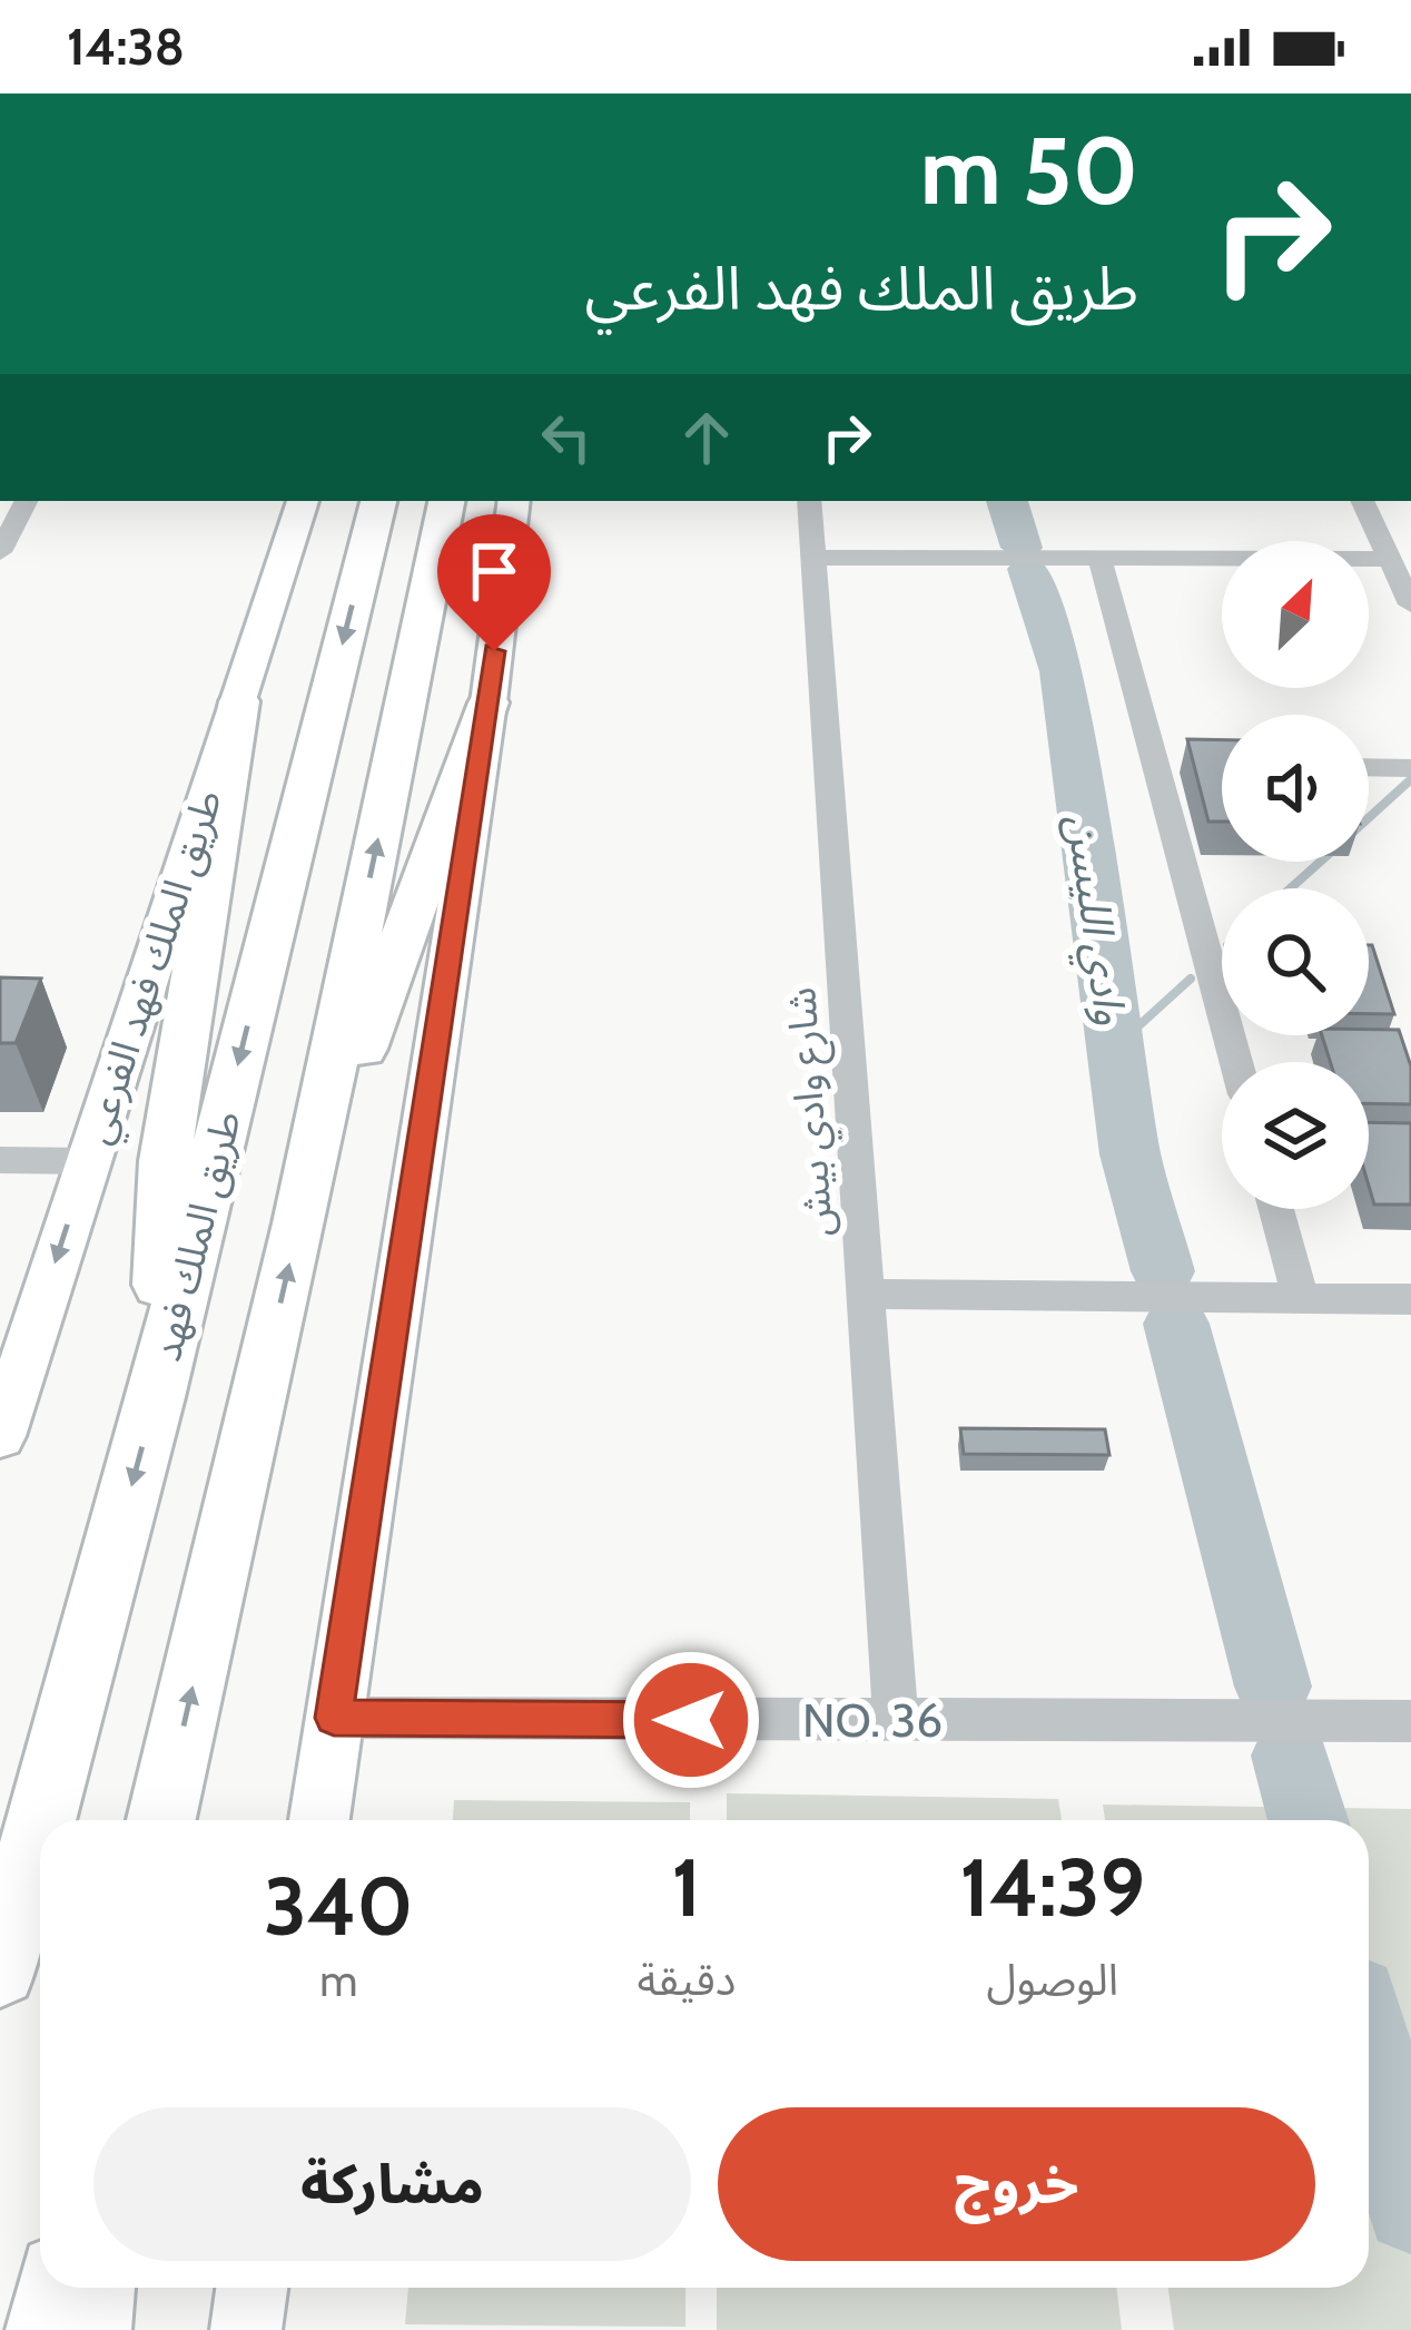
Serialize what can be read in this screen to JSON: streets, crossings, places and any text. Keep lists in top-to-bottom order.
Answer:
{
  "streets": {
    "highway": ["طريق الملك فهد"],
    "main road": ["طريق الملك فهد الفرعي"],
    "street": ["شارع وادي بيش", "NO. 36"]
  },
  "crossings": [
    ["شارع وادي بيش", "NO. 36"]
  ],
  "water": ["وادي الليسن"],
  "north": "top right",
  "page": {
    "status": "14:38",
    "turn": ["50 m", "طريق الملك فهد الفرعي"],
    "eta": [
      "14:39",
      "الوصول",
      "1",
      "دقيقة",
      "340",
      "m"
    ],
    "buttons": ["خروج", "مشاركة"]
  }
}
